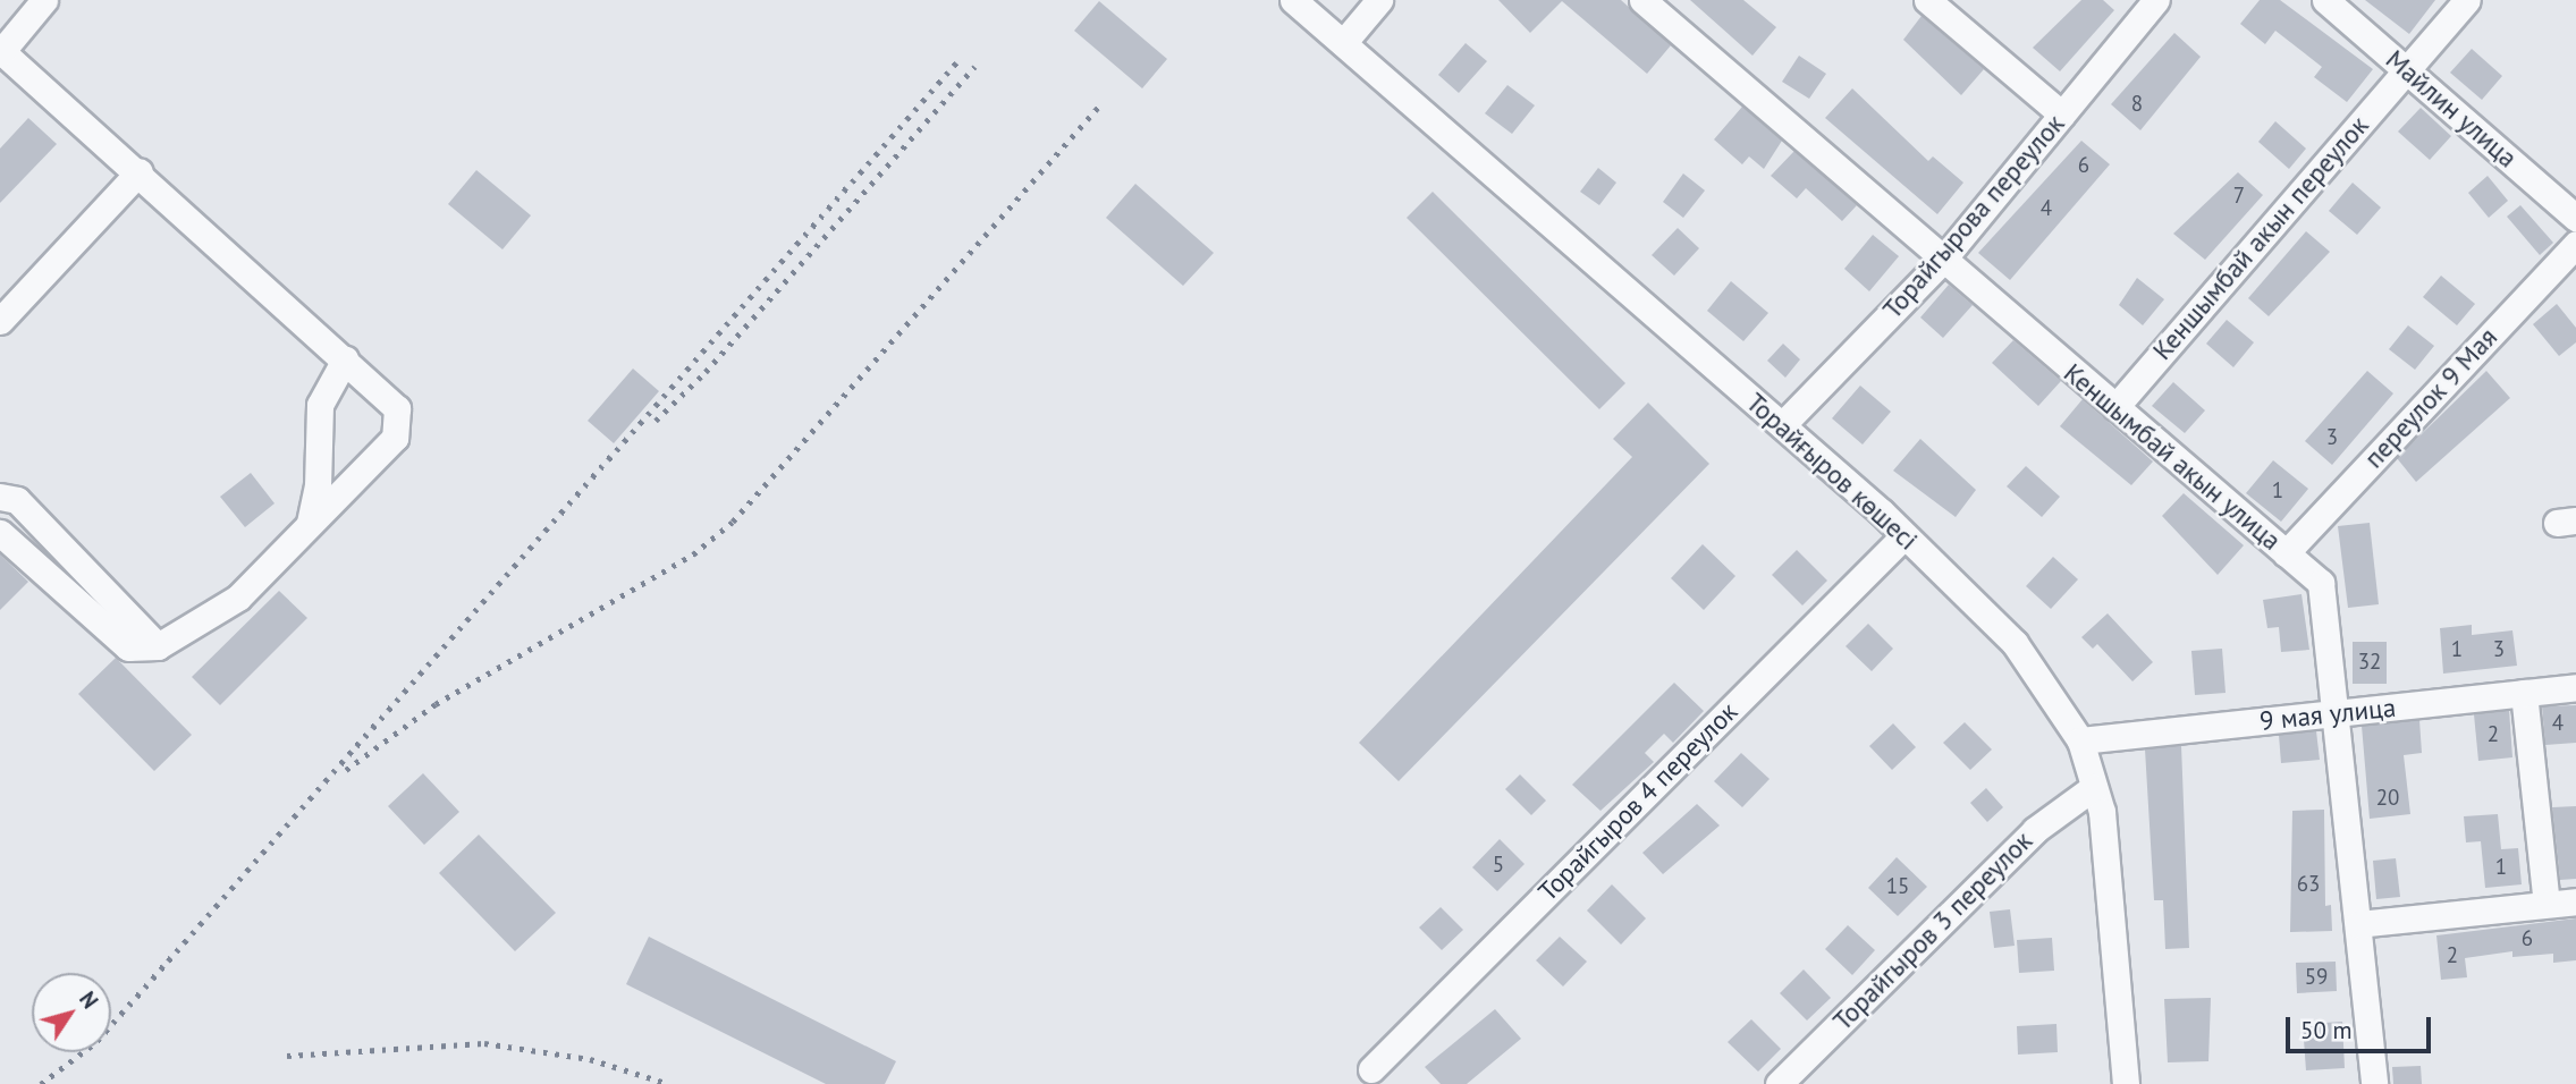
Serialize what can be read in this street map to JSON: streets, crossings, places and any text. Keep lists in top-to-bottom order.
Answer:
{
  "streets": {
    "street": [
      "Майлин улица",
      "Торайгырова переулок",
      "Кеншымбай акын переулок",
      "переулок 9 Мая",
      "Кеншымбай акын улица",
      "Торайғыров көшесі",
      "9 мая улица",
      "Торайгыров 4 переулок",
      "Торайгыров 3 переулок"
    ]
  },
  "crossings": [
    ["Майлин улица", "Кеншымбай акын переулок"],
    ["Торайгырова переулок", "Кеншымбай акын улица"],
    ["Торайгырова переулок", "Торайғыров көшесі"],
    ["Кеншымбай акын переулок", "Кеншымбай акын улица"],
    ["переулок 9 Мая", "Кеншымбай акын улица"],
    ["Кеншымбай акын улица", "9 мая улица"],
    ["Торайғыров көшесі", "9 мая улица"],
    ["Торайғыров көшесі", "Торайгыров 4 переулок"],
    ["Торайғыров көшесі", "Торайгыров 3 переулок"]
  ],
  "house_numbers": [
    "8",
    "6",
    "7",
    "4",
    "3",
    "1",
    "1",
    "3",
    "32",
    "4",
    "2",
    "20",
    "5",
    "1",
    "63",
    "15",
    "6",
    "2",
    "59"
  ],
  "scale_bar": "50 m",
  "north": "top right"
}
